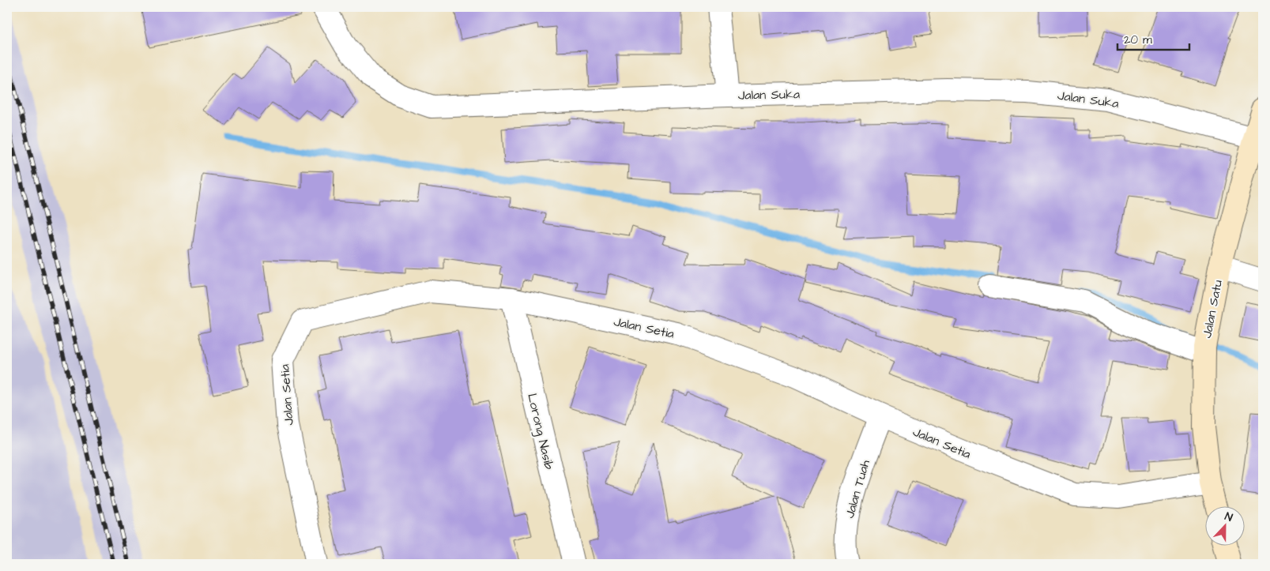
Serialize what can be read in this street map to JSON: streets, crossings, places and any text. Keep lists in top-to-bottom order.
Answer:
{
  "streets": {
    "street": [
      "Jalan Suka",
      "Jalan Satu",
      "Jalan Setia",
      "Lorong Nasib",
      "Jalan Tuah"
    ]
  },
  "crossings": [
    ["Jalan Suka", "Jalan Satu"],
    ["Jalan Satu", "Jalan Setia"],
    ["Jalan Setia", "Lorong Nasib"],
    ["Jalan Setia", "Jalan Tuah"]
  ],
  "scale_bar": "20 m",
  "north": "top"
}
